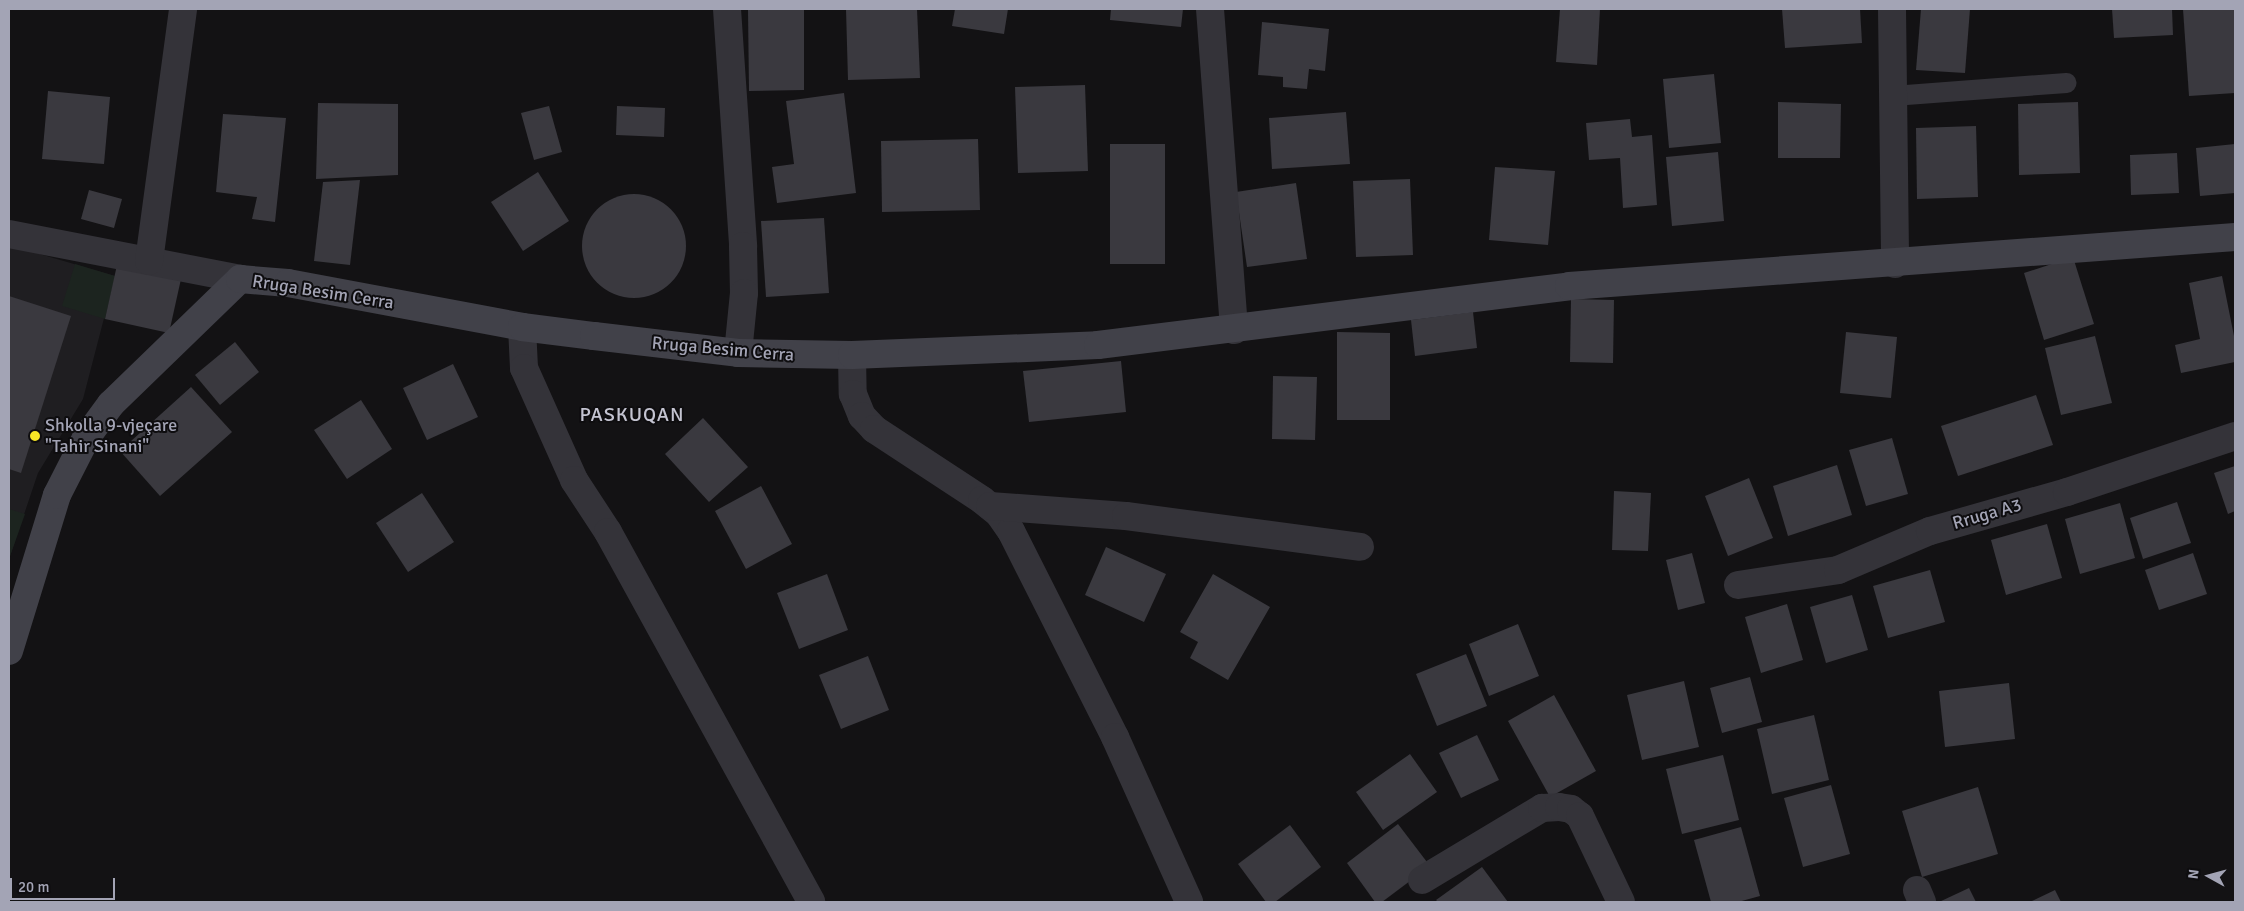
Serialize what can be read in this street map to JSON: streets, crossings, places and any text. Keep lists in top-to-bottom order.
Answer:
{
  "streets": {
    "street": ["Rruga Besim Cerra", "Rruga A3"]
  },
  "districts": ["PASKUQAN"],
  "places": ["Shkolla 9-vjeçare \"Tahir Sinani\""],
  "scale_bar": "20 m",
  "north": "left"
}
